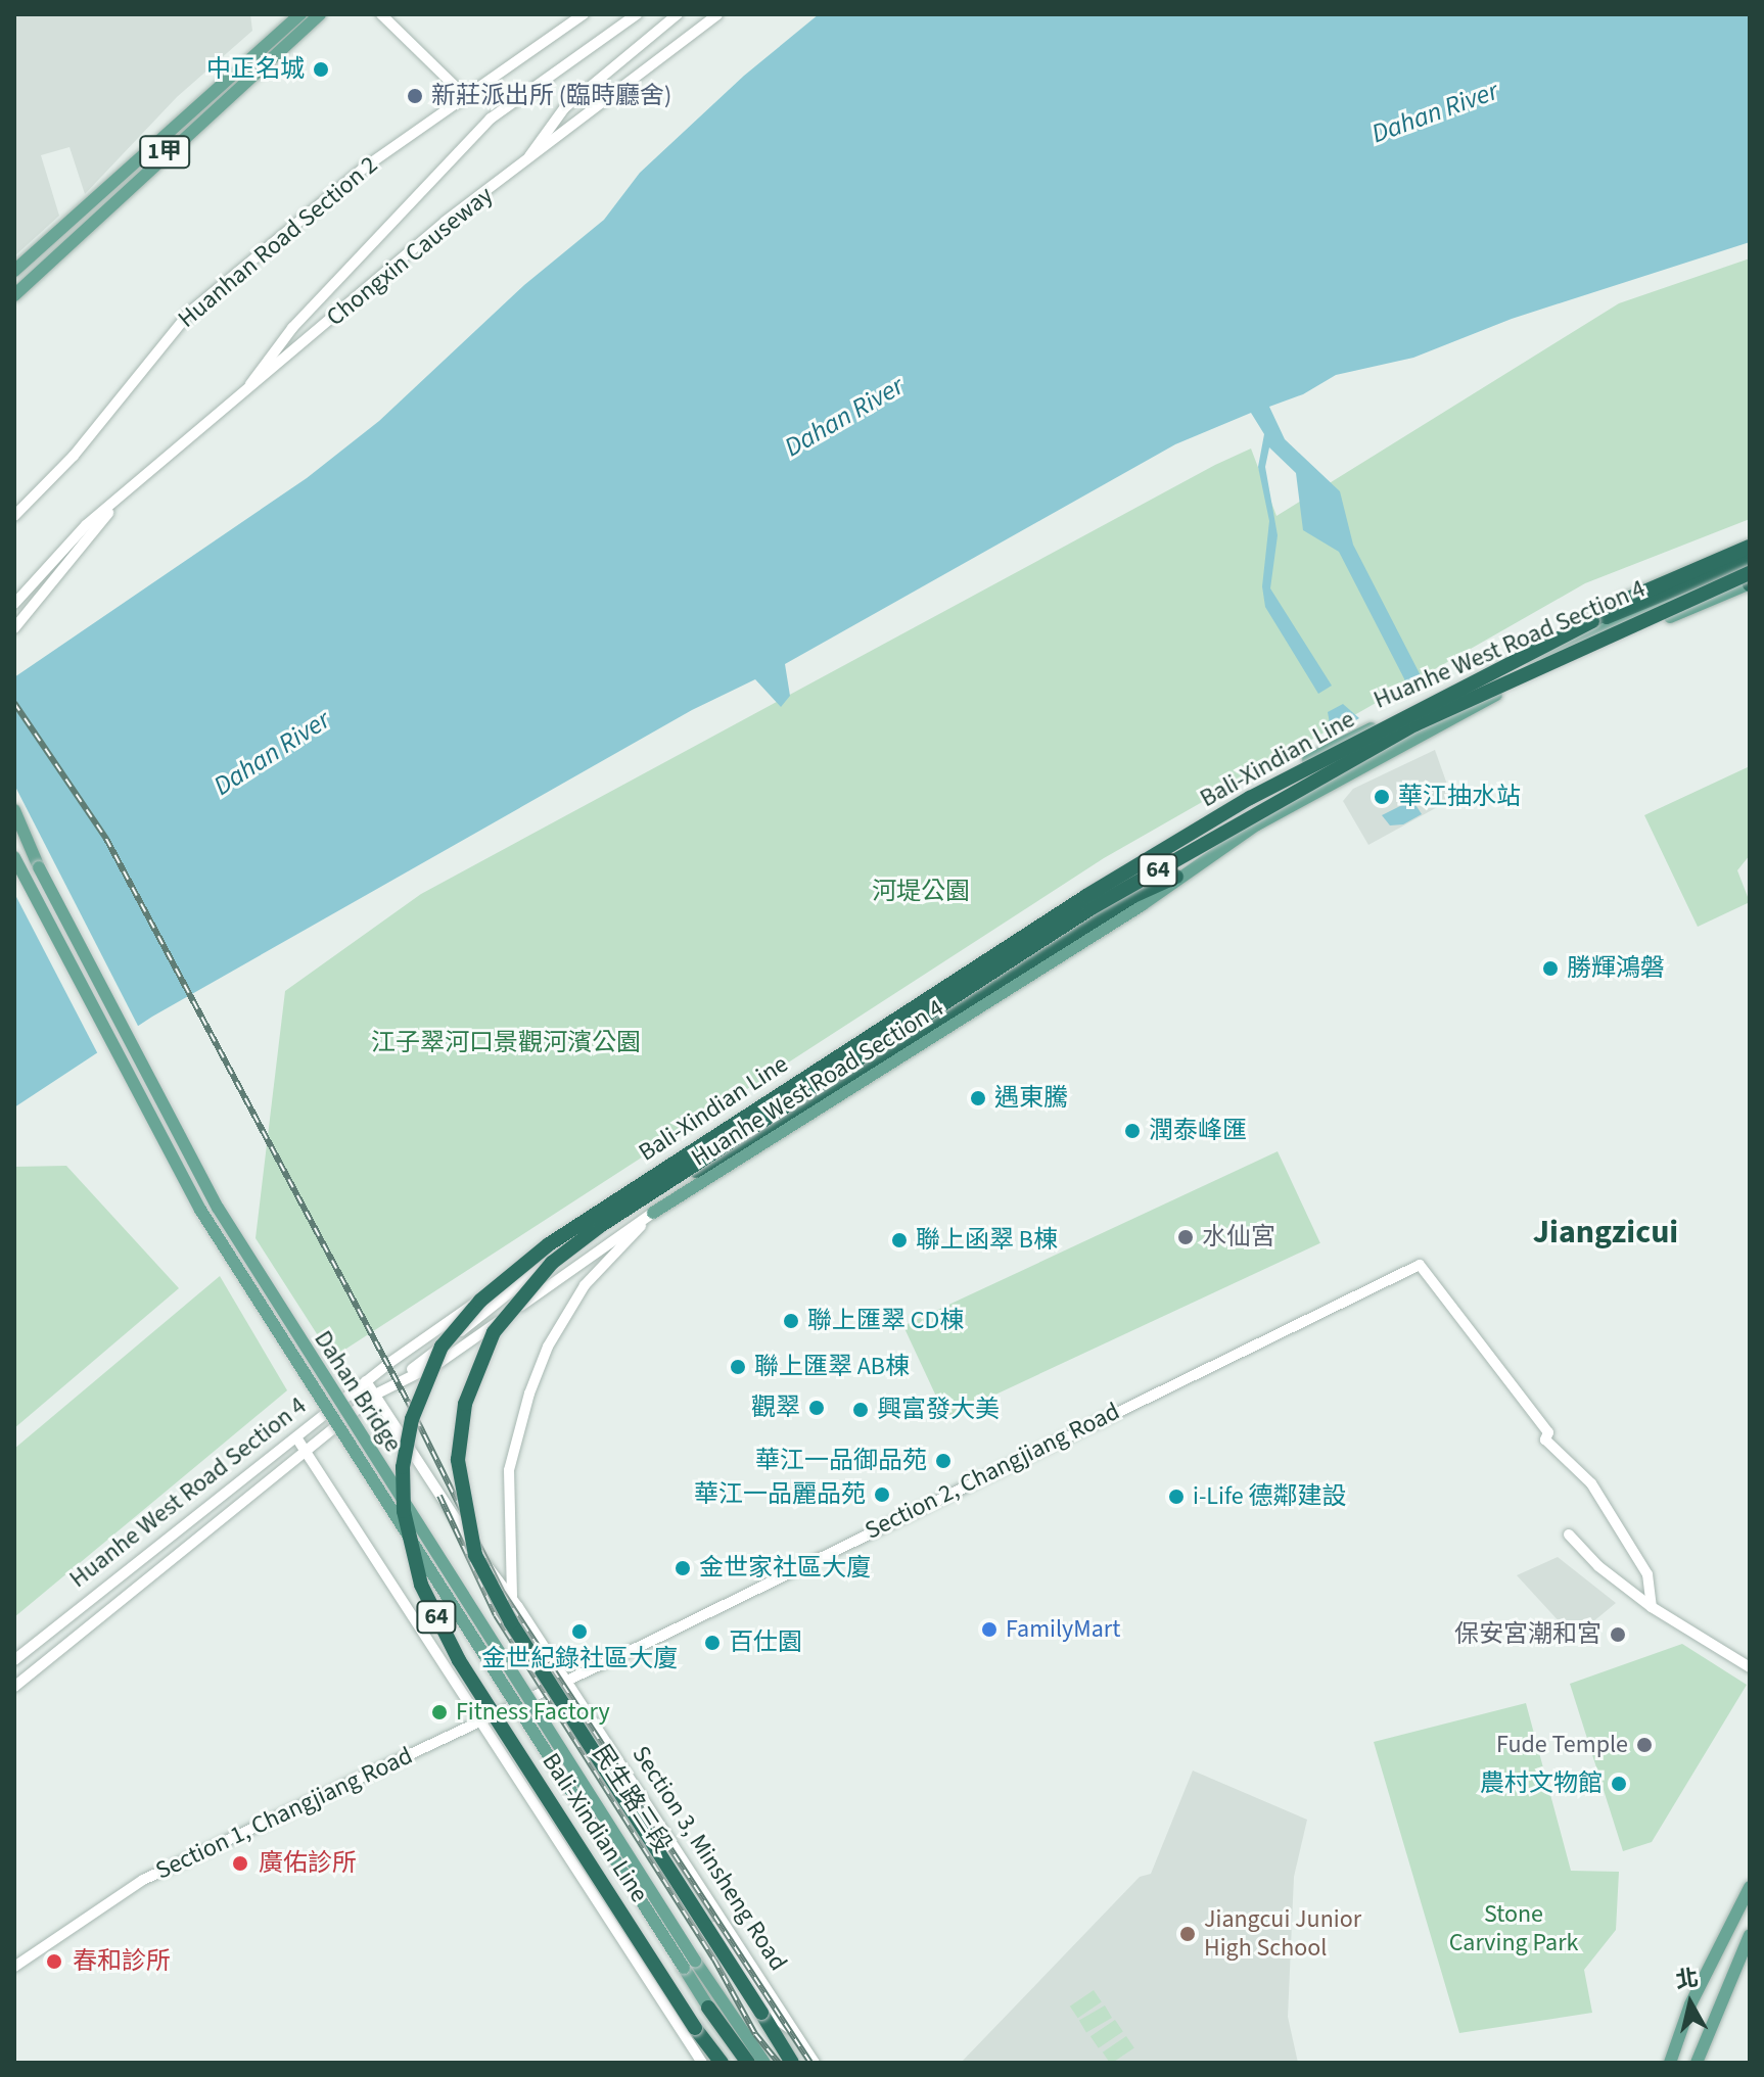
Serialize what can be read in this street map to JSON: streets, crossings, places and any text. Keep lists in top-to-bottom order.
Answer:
{
  "streets": {
    "highway": ["Bali-Xindian Line", "64"],
    "main road": ["1甲", "Huanhe West Road Section 4", "Dahan Bridge"],
    "street": [
      "Huanhan Road Section 2",
      "Chongxin Causeway",
      "Section 2, Changjiang Road",
      "Section 1, Changjiang Road",
      "Section 3, Minsheng Road"
    ]
  },
  "crossings": [
    ["Huanhe West Road Section 4", "Bali-Xindian Line"],
    ["Section 2, Changjiang Road", "Section 1, Changjiang Road"],
    ["Section 2, Changjiang Road", "Section 3, Minsheng Road"],
    ["Section 1, Changjiang Road", "Section 3, Minsheng Road"]
  ],
  "districts": ["Jiangzicui"],
  "water": ["Dahan River"],
  "parks": ["河堤公園", "江子翠河口景觀河濱公園", "Stone Carving Park"],
  "places": [
    "中正名城",
    "新莊派出所 (臨時廳舍)",
    "華江抽水站",
    "勝輝鴻磐",
    "遇東騰",
    "潤泰峰匯",
    "水仙宮",
    "聯上函翠 B棟",
    "聯上匯翠 CD棟",
    "聯上匯翠 AB棟",
    "觀翠",
    "興富發大美",
    "華江一品御品苑",
    "華江一品麗品苑",
    "i-Life 德鄰建設",
    "金世家社區大廈",
    "FamilyMart",
    "金世紀錄社區大廈",
    "保安宮潮和宮",
    "百仕園",
    "Fitness Factory",
    "Fude Temple",
    "農村文物館",
    "廣佑診所",
    "Jiangcui Junior High School",
    "春和診所"
  ],
  "north": "top"
}
